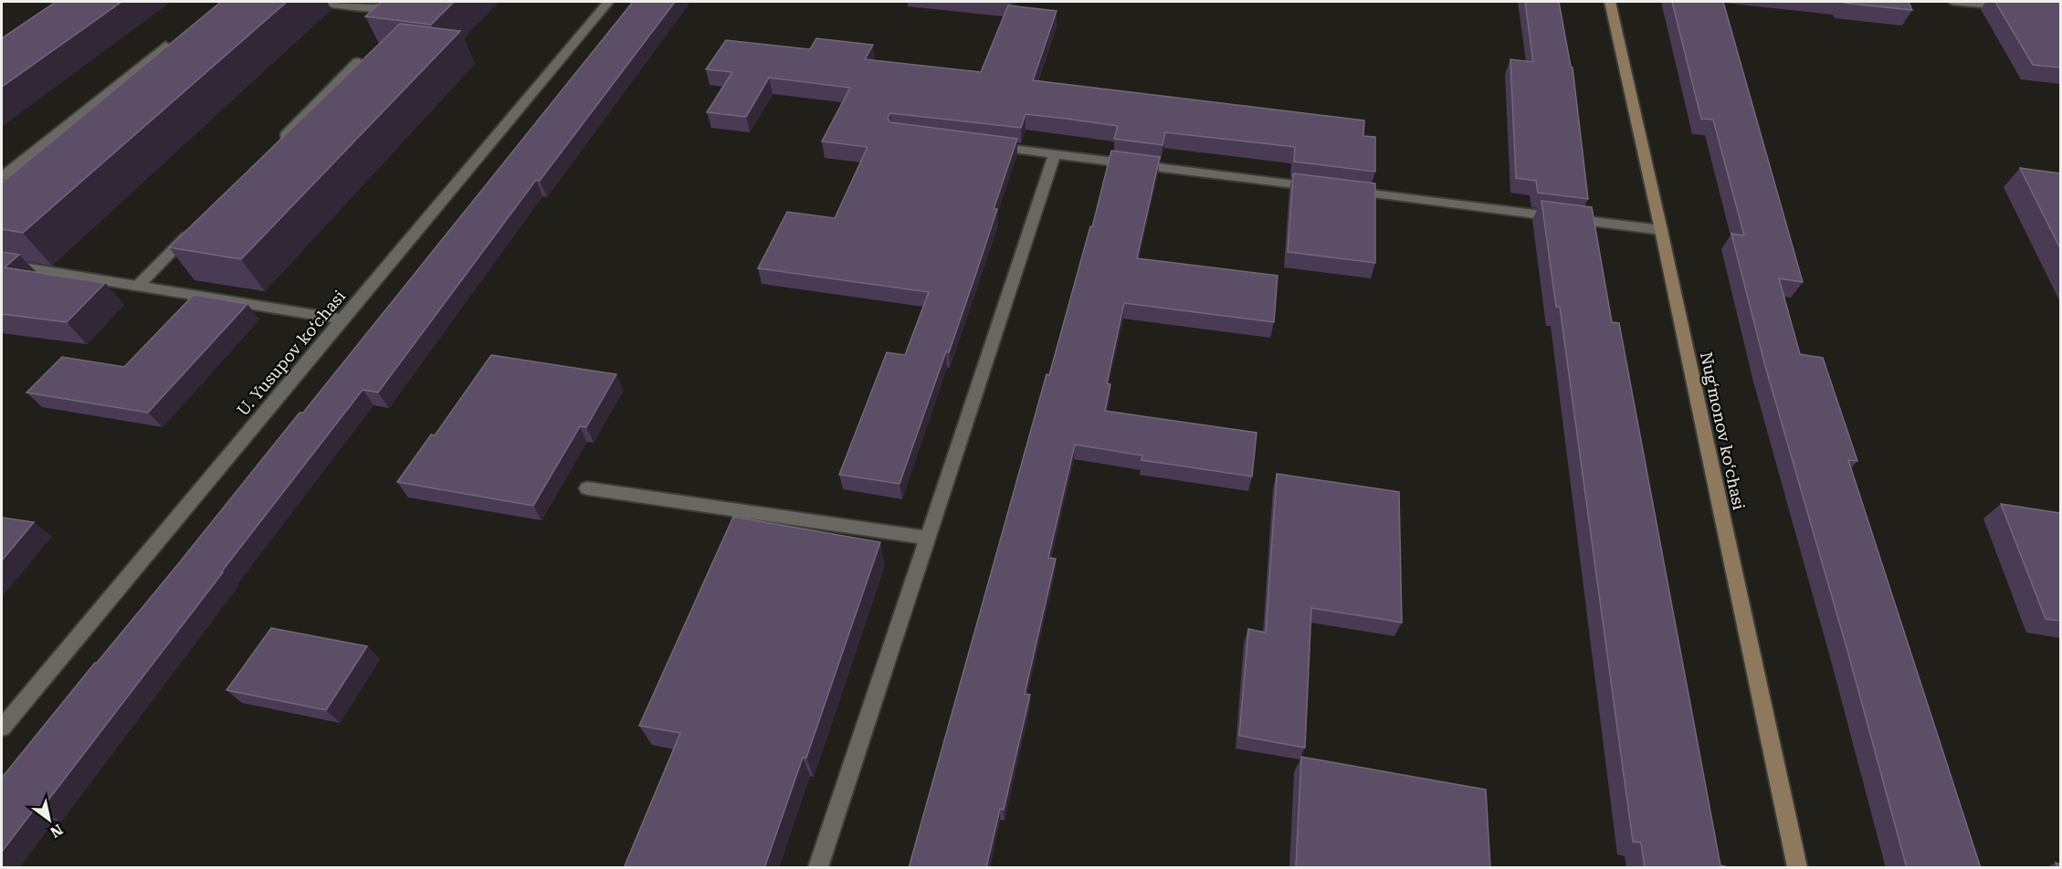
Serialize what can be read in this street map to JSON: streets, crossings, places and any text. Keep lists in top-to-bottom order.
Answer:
{
  "streets": {
    "main road": ["Nugʻmonov koʻchasi"],
    "street": ["U. Yusupov ko‘chasi"]
  },
  "north": "bottom right"
}
